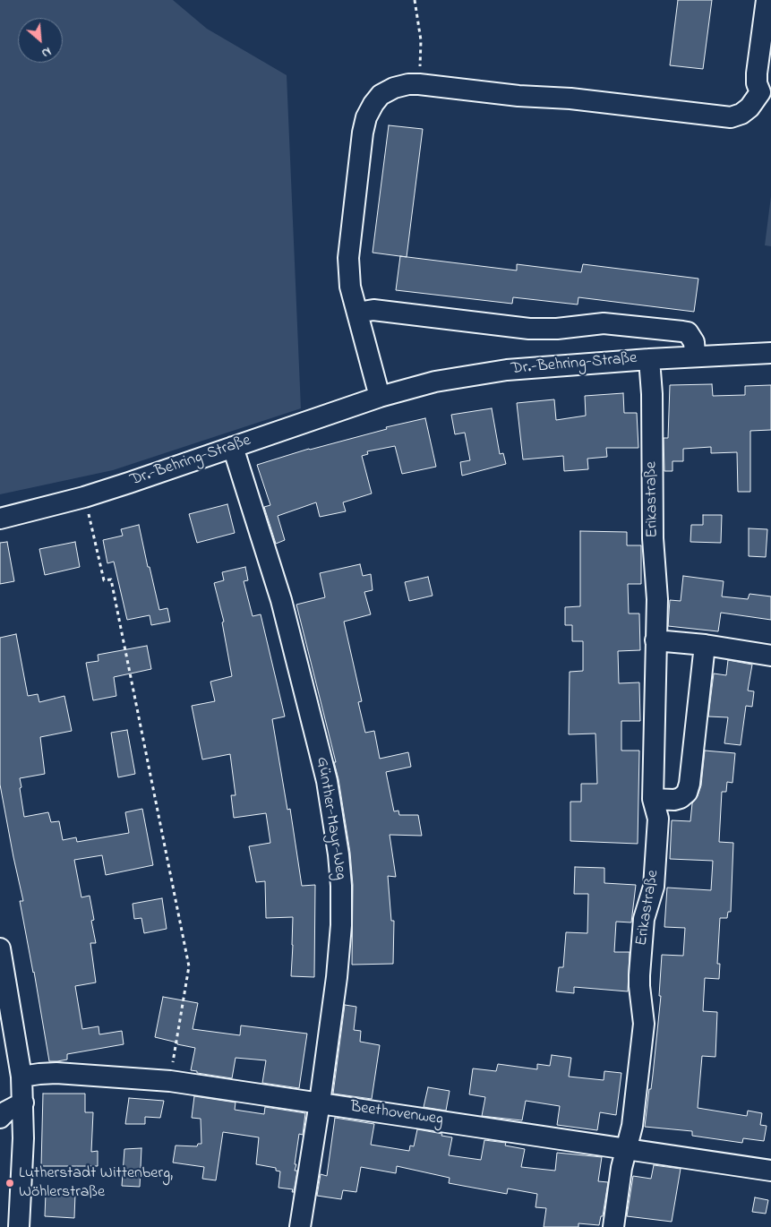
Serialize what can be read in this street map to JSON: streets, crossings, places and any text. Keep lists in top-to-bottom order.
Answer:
{
  "streets": {
    "street": [
      "Dr.-Behring-Straße",
      "Erikastraße",
      "Günther-Mayr-Weg",
      "Beethovenweg"
    ]
  },
  "crossings": [
    ["Dr.-Behring-Straße", "Erikastraße"],
    ["Dr.-Behring-Straße", "Günther-Mayr-Weg"],
    ["Erikastraße", "Beethovenweg"],
    ["Günther-Mayr-Weg", "Beethovenweg"]
  ],
  "places": ["Lutherstadt Wittenberg, Wöhlerstraße"],
  "north": "bottom right"
}
